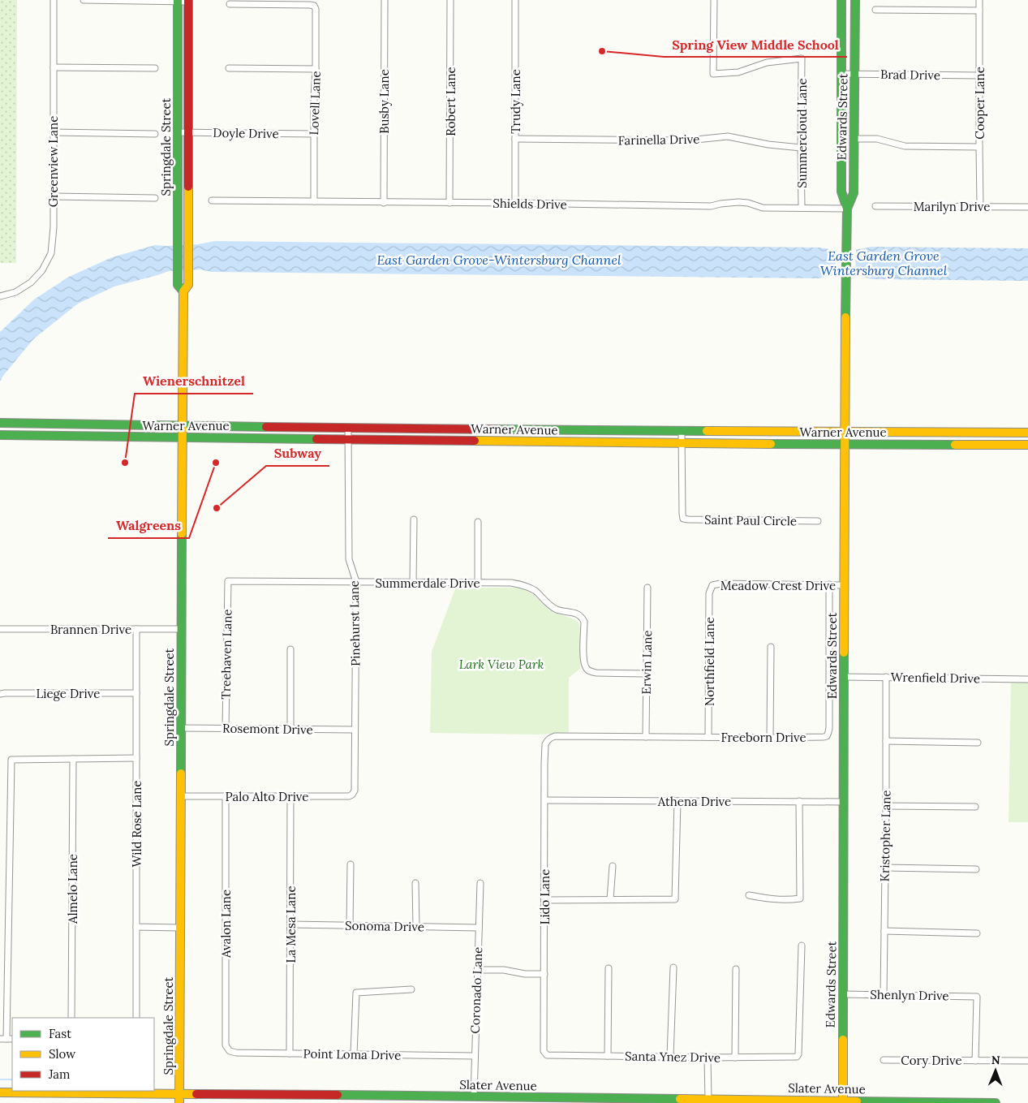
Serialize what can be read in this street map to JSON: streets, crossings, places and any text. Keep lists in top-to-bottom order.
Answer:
{
  "streets": {
    "main road": [
      "Edwards Street",
      "Springdale Street",
      "Warner Avenue",
      "Slater Avenue"
    ],
    "street": [
      "Brad Drive",
      "Busby Lane",
      "Robert Lane",
      "Trudy Lane",
      "Lovell Lane",
      "Cooper Lane",
      "Doyle Drive",
      "Summercloud Lane",
      "Farinella Drive",
      "Greenview Lane",
      "Shields Drive",
      "Marilyn Drive",
      "Saint Paul Circle",
      "Summerdale Drive",
      "Meadow Crest Drive",
      "Pinehurst Lane",
      "Brannen Drive",
      "Treehaven Lane",
      "Northfield Lane",
      "Erwin Lane",
      "Wrenfield Drive",
      "Liege Drive",
      "Rosemont Drive",
      "Freeborn Drive",
      "Palo Alto Drive",
      "Athena Drive",
      "Wild Rose Lane",
      "Kristopher Lane",
      "Almelo Lane",
      "Lido Lane",
      "Avalon Lane",
      "La Mesa Lane",
      "Sonoma Drive",
      "Coronado Lane",
      "Shenlyn Drive",
      "Point Loma Drive",
      "Santa Ynez Drive",
      "Cory Drive"
    ]
  },
  "crossings": [
    ["Brad Drive", "Cooper Lane"],
    ["Brad Drive", "Edwards Street"],
    ["Busby Lane", "Shields Drive"],
    ["Robert Lane", "Shields Drive"],
    ["Trudy Lane", "Farinella Drive"],
    ["Trudy Lane", "Shields Drive"],
    ["Lovell Lane", "Doyle Drive"],
    ["Lovell Lane", "Shields Drive"],
    ["Cooper Lane", "Marilyn Drive"],
    ["Edwards Street", "Shields Drive"],
    ["Edwards Street", "Warner Avenue"],
    ["Edwards Street", "Meadow Crest Drive"],
    ["Edwards Street", "Wrenfield Drive"],
    ["Edwards Street", "Athena Drive"],
    ["Edwards Street", "Shenlyn Drive"],
    ["Edwards Street", "Slater Avenue"],
    ["Doyle Drive", "Springdale Street"],
    ["Summercloud Lane", "Farinella Drive"],
    ["Summercloud Lane", "Shields Drive"],
    ["Springdale Street", "Warner Avenue"],
    ["Springdale Street", "Brannen Drive"],
    ["Springdale Street", "Rosemont Drive"],
    ["Springdale Street", "Palo Alto Drive"],
    ["Springdale Street", "Slater Avenue"],
    ["Warner Avenue", "Saint Paul Circle"],
    ["Warner Avenue", "Pinehurst Lane"],
    ["Summerdale Drive", "Pinehurst Lane"],
    ["Summerdale Drive", "Treehaven Lane"],
    ["Summerdale Drive", "Erwin Lane"],
    ["Meadow Crest Drive", "Northfield Lane"],
    ["Meadow Crest Drive", "Freeborn Drive"],
    ["Pinehurst Lane", "Rosemont Drive"],
    ["Pinehurst Lane", "Palo Alto Drive"],
    ["Brannen Drive", "Wild Rose Lane"],
    ["Treehaven Lane", "Rosemont Drive"],
    ["Northfield Lane", "Freeborn Drive"],
    ["Erwin Lane", "Freeborn Drive"],
    ["Wrenfield Drive", "Kristopher Lane"],
    ["Liege Drive", "Wild Rose Lane"],
    ["Freeborn Drive", "Lido Lane"],
    ["Palo Alto Drive", "Avalon Lane"],
    ["Palo Alto Drive", "La Mesa Lane"],
    ["Athena Drive", "Lido Lane"],
    ["Kristopher Lane", "Shenlyn Drive"],
    ["Lido Lane", "Santa Ynez Drive"],
    ["Avalon Lane", "Point Loma Drive"],
    ["La Mesa Lane", "Sonoma Drive"],
    ["La Mesa Lane", "Point Loma Drive"],
    ["Sonoma Drive", "Coronado Lane"],
    ["Coronado Lane", "Point Loma Drive"],
    ["Coronado Lane", "Slater Avenue"],
    ["Shenlyn Drive", "Cory Drive"]
  ],
  "water": ["East Garden Grove Wintersburg Channel", "East Garden Grove-Wintersburg Channel"],
  "parks": ["Lark View Park"],
  "places": [
    "Spring View Middle School",
    "Wienerschnitzel",
    "Walgreens",
    "Subway"
  ],
  "legend": ["Fast", "Slow", "Jam"],
  "north": "top"
}
